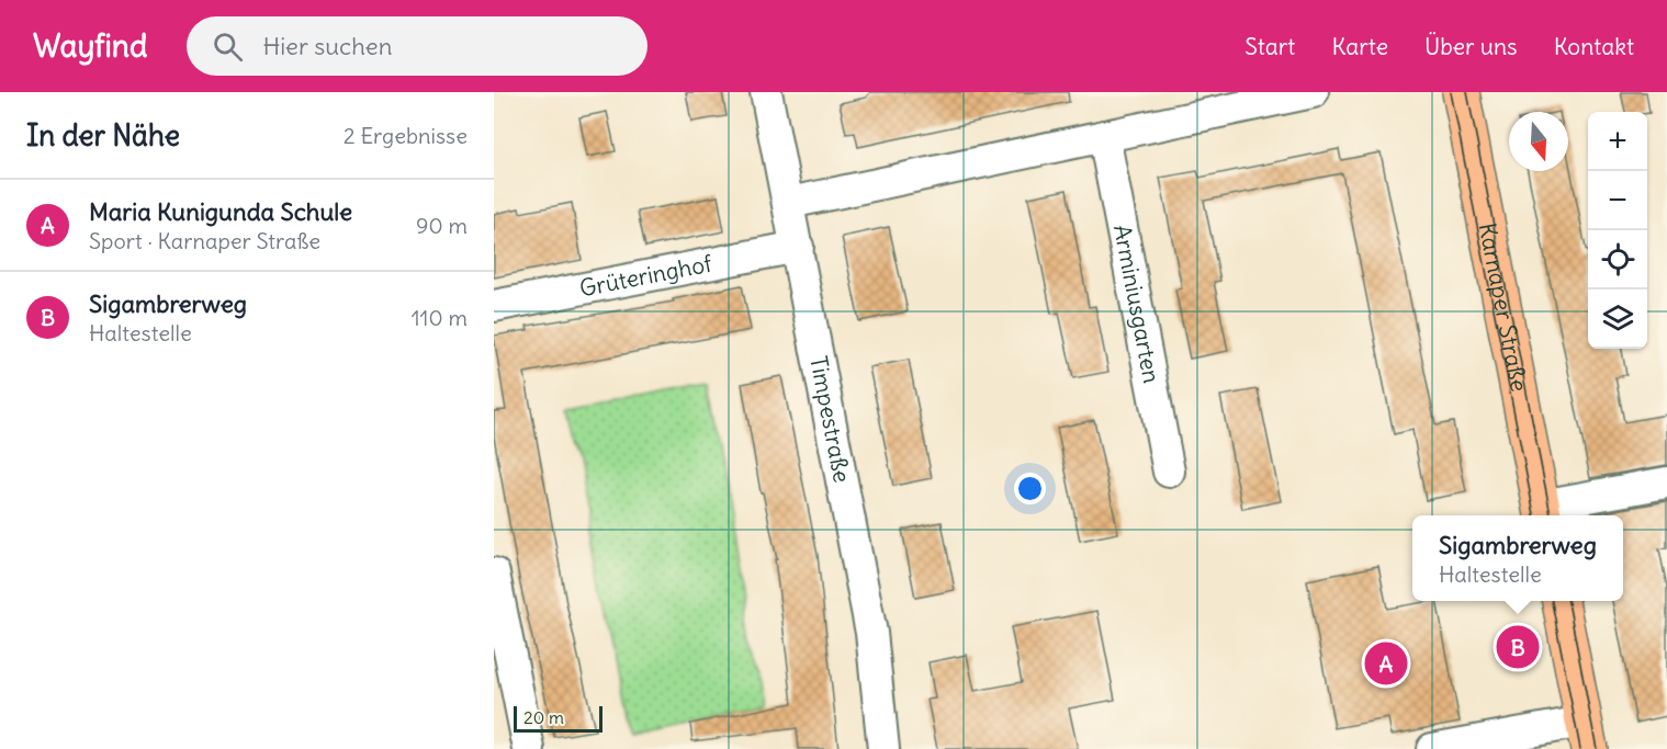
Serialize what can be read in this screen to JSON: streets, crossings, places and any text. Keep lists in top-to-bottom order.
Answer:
{
  "streets": {
    "main road": ["Karnaper Straße"],
    "street": ["Grüteringhof", "Arminiusgarten", "Timpestraße"]
  },
  "crossings": [
    ["Grüteringhof", "Timpestraße"]
  ],
  "scale_bar": "20 m",
  "north": "bottom",
  "page": {
    "header": "Wayfind",
    "search": "Hier suchen",
    "nav": [
      "Start",
      "Karte",
      "Über uns",
      "Kontakt"
    ],
    "heading": ["In der Nähe", "2 Ergebnisse"],
    "map_buttons": ["+", "−"],
    "list": [
      {
        "mark": "A",
        "name": "Maria Kunigunda Schule",
        "note": "Sport · Karnaper Straße",
        "value": "90 m"
      },
      {
        "mark": "B",
        "name": "Sigambrerweg",
        "note": "Haltestelle",
        "value": "110 m"
      }
    ],
    "popup": ["Sigambrerweg", "Haltestelle"],
    "pins": ["B", "A"],
    "scale": "20 m"
  }
}
